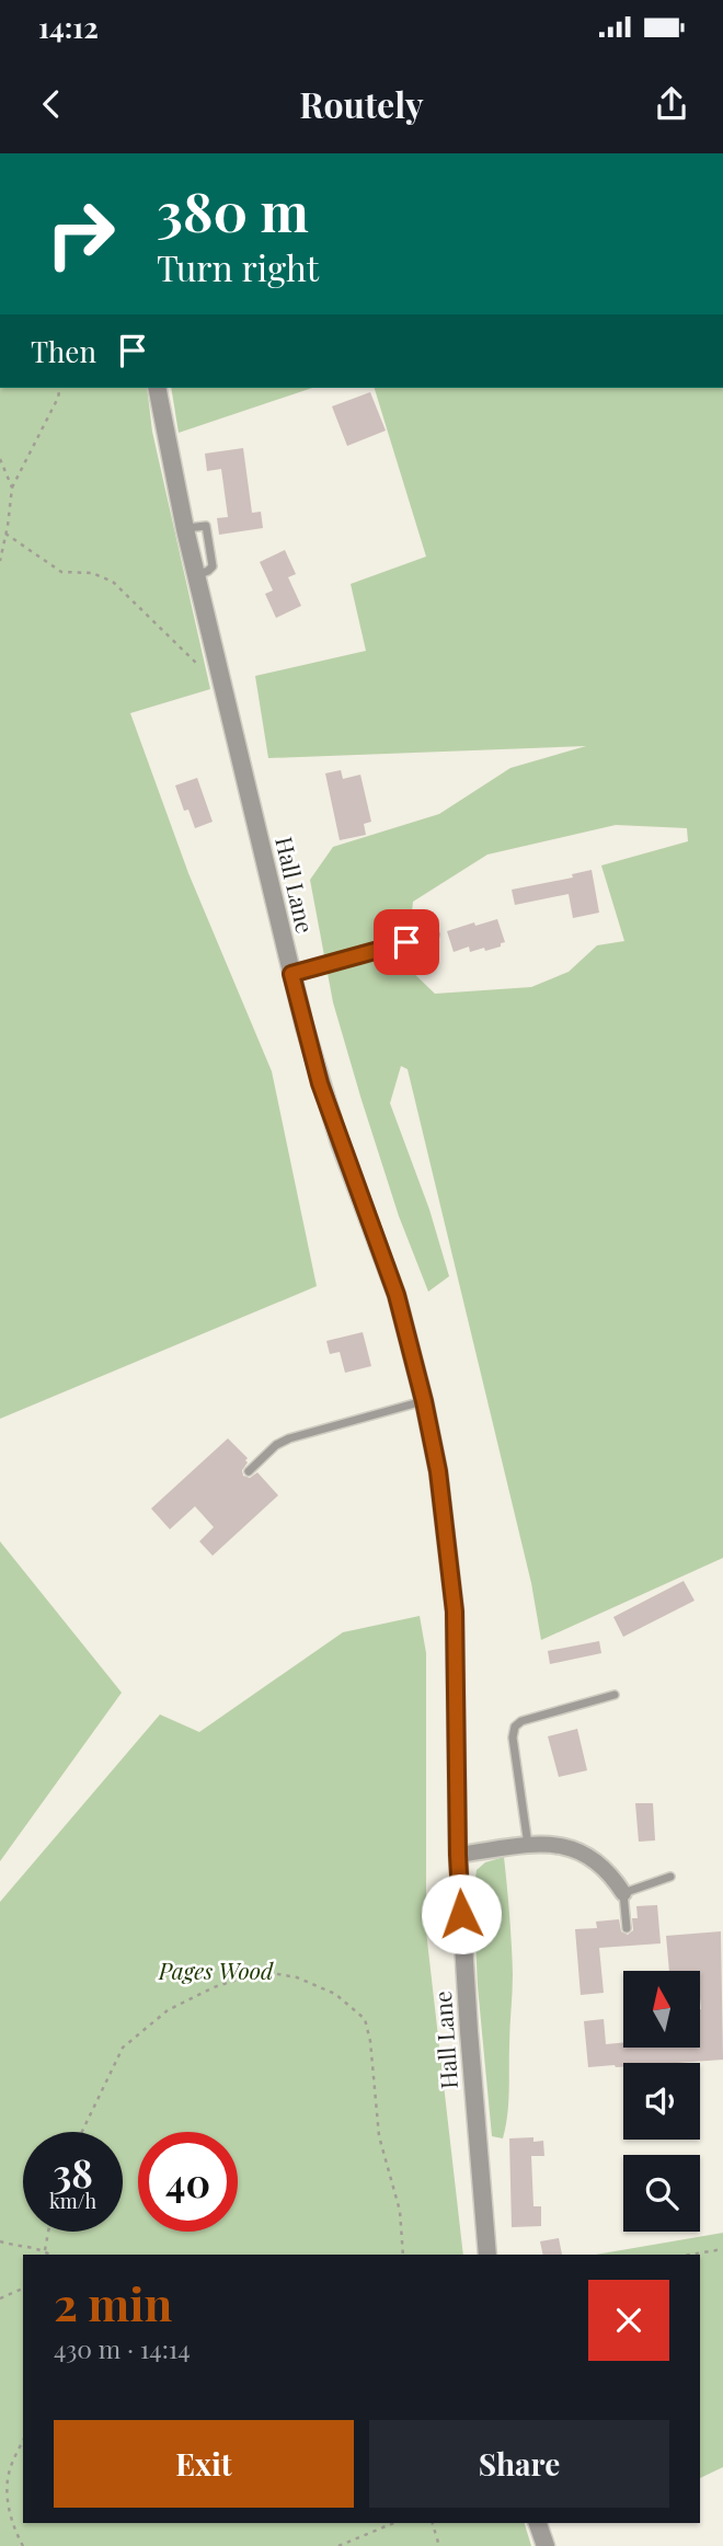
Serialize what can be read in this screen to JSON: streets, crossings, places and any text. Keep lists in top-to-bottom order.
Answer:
{
  "streets": {
    "street": ["Hall Lane"]
  },
  "parks": ["Pages Wood"],
  "north": "top",
  "page": {
    "status": "14:12",
    "header": "Routely",
    "turn": ["380 m", "Turn right"],
    "then": "Then",
    "speed": "38 km/h",
    "limit": "40",
    "heading": ["2 min", "430 m · 14:14"],
    "buttons": ["Exit", "Share"]
  }
}
